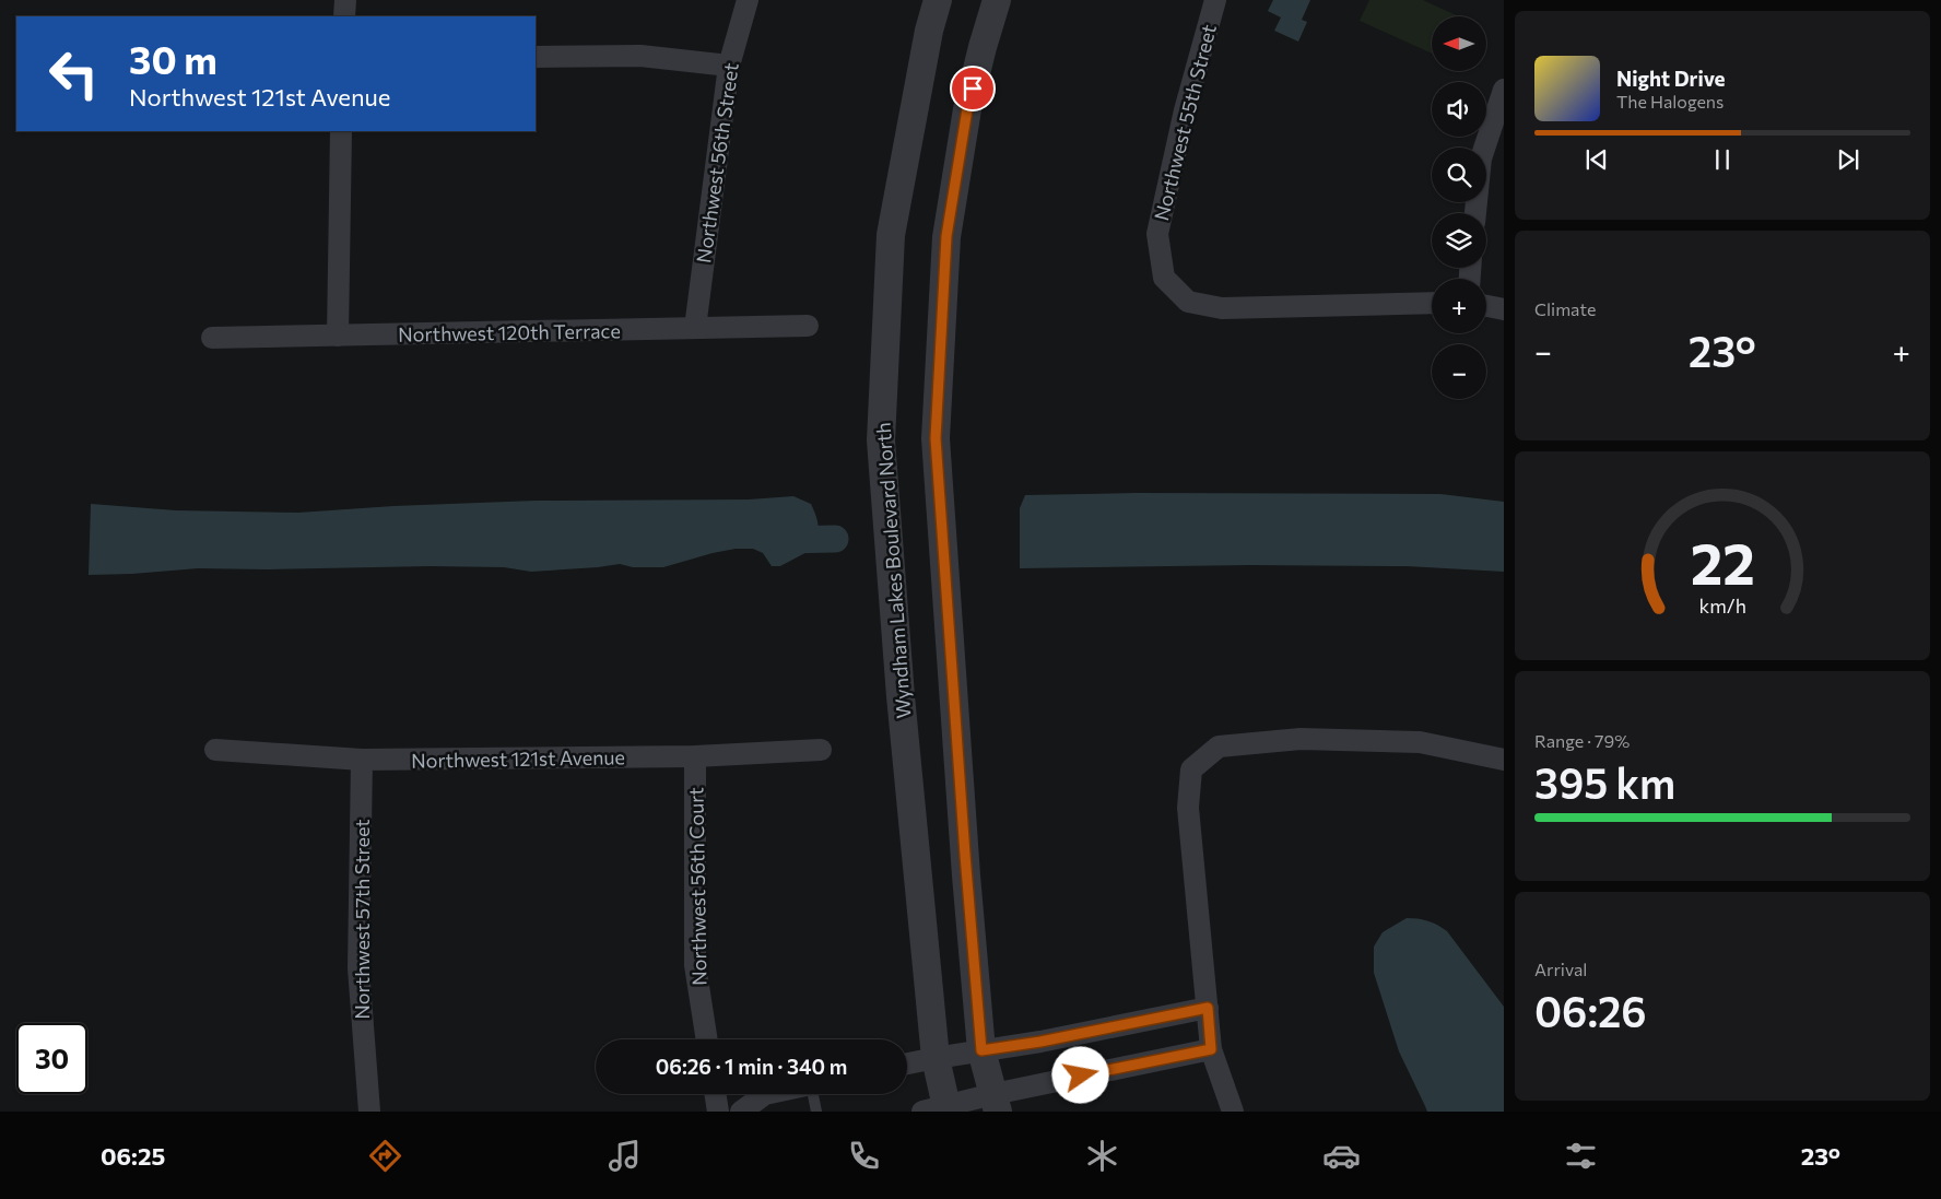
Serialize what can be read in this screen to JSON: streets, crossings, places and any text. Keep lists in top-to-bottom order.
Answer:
{
  "streets": {
    "street": [
      "Northwest 55th Street",
      "Northwest 56th Street",
      "Northwest 120th Terrace",
      "Wyndham Lakes Boulevard North",
      "Northwest 121st Avenue",
      "Northwest 56th Court",
      "Northwest 57th Street"
    ]
  },
  "crossings": [
    ["Northwest 56th Street", "Northwest 120th Terrace"],
    ["Northwest 121st Avenue", "Northwest 56th Court"],
    ["Northwest 121st Avenue", "Northwest 57th Street"]
  ],
  "north": "left",
  "page": {
    "map_buttons": ["+", "−"],
    "turn": ["30 m", "Northwest 121st Avenue"],
    "song": ["Night Drive", "The Halogens"],
    "tile": [
      "Climate",
      ["Range · 79%", "395 km"],
      ["Arrival", "06:26"]
    ],
    "heat": ["−", "23°", "+"],
    "limit": "30",
    "trip": "06:26 · 1 min · 340 m",
    "tabs": ["06:25", "23°"],
    "gauge": ["22", "km/h"]
  }
}
